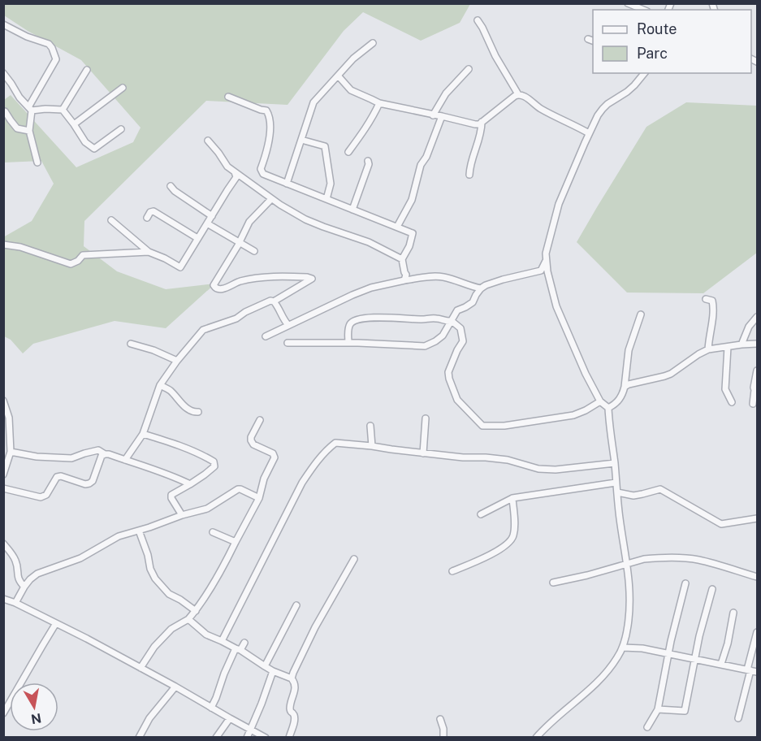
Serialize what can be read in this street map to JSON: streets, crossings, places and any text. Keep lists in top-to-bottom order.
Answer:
{
  "legend": ["Route", "Parc"],
  "north": "bottom"
}
